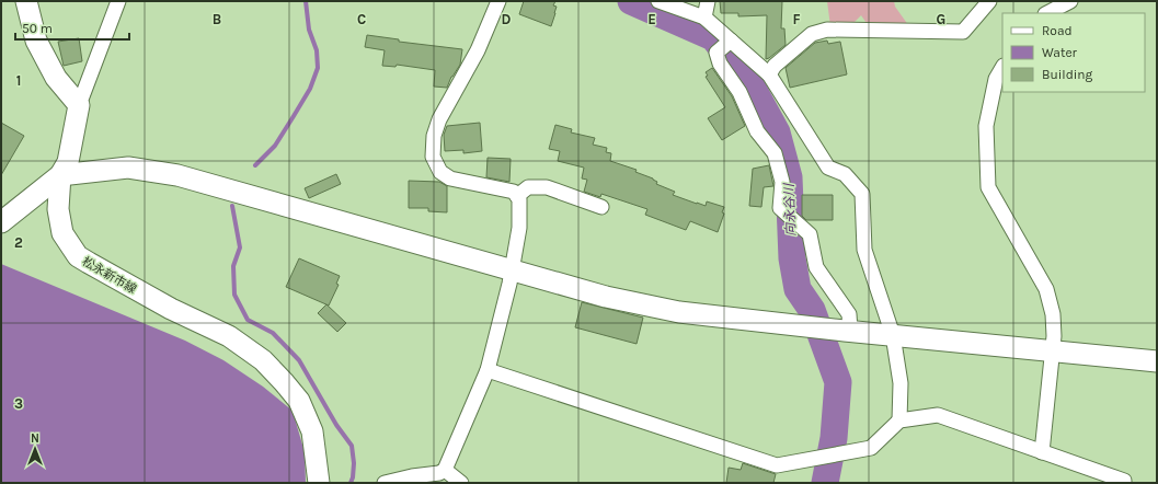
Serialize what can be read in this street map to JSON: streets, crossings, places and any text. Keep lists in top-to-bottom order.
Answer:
{
  "streets": {
    "street": ["松永新市線"]
  },
  "water": ["向永谷川"],
  "legend": ["Road", "Water", "Building"],
  "scale_bar": "50 m",
  "north": "top",
  "grid": {
    "columns": [
      "B",
      "C",
      "D",
      "E",
      "F",
      "G"
    ],
    "rows": ["1", "2", "3"]
  }
}
